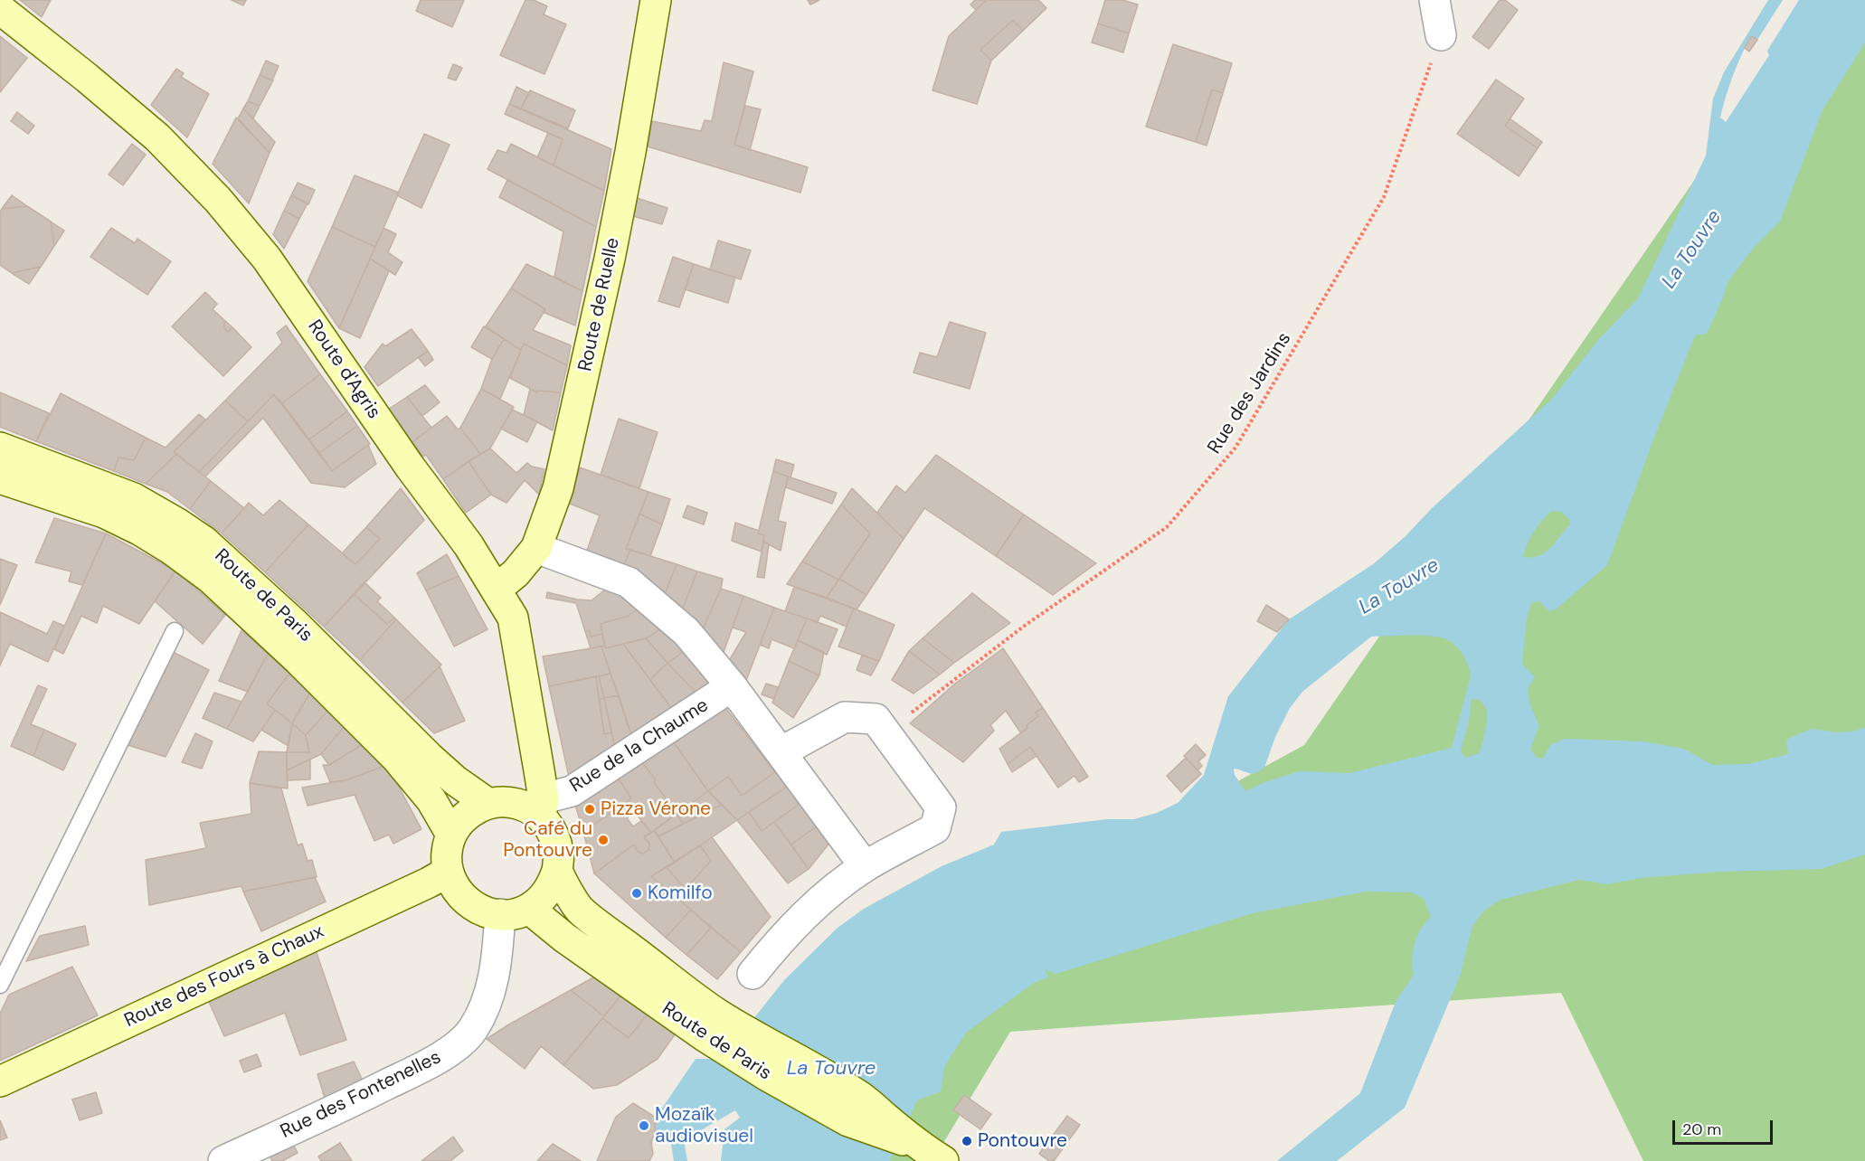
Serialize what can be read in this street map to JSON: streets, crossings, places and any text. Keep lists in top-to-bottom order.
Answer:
{
  "streets": {
    "main road": [
      "Route de Ruelle",
      "Route d'Agris",
      "Route de Paris",
      "Route des Fours à Chaux"
    ],
    "street": ["Rue de la Chaume", "Rue des Fontenelles"],
    "path": ["Rue des Jardins"]
  },
  "crossings": [
    ["Route de Ruelle", "Route d'Agris"],
    ["Route d'Agris", "Route de Paris"],
    ["Route d'Agris", "Rue de la Chaume"],
    ["Route d'Agris", "Route des Fours à Chaux"],
    ["Route d'Agris", "Rue des Fontenelles"],
    ["Route de Paris", "Rue de la Chaume"],
    ["Route de Paris", "Route des Fours à Chaux"],
    ["Route de Paris", "Rue des Fontenelles"],
    ["Rue de la Chaume", "Route des Fours à Chaux"],
    ["Rue de la Chaume", "Rue des Fontenelles"],
    ["Route des Fours à Chaux", "Rue des Fontenelles"]
  ],
  "water": ["La Touvre"],
  "places": [
    "Pizza Vérone",
    "Café du Pontouvre",
    "Komilfo",
    "Mozaïk audiovisuel",
    "Pontouvre"
  ],
  "scale_bar": "20 m"
}
